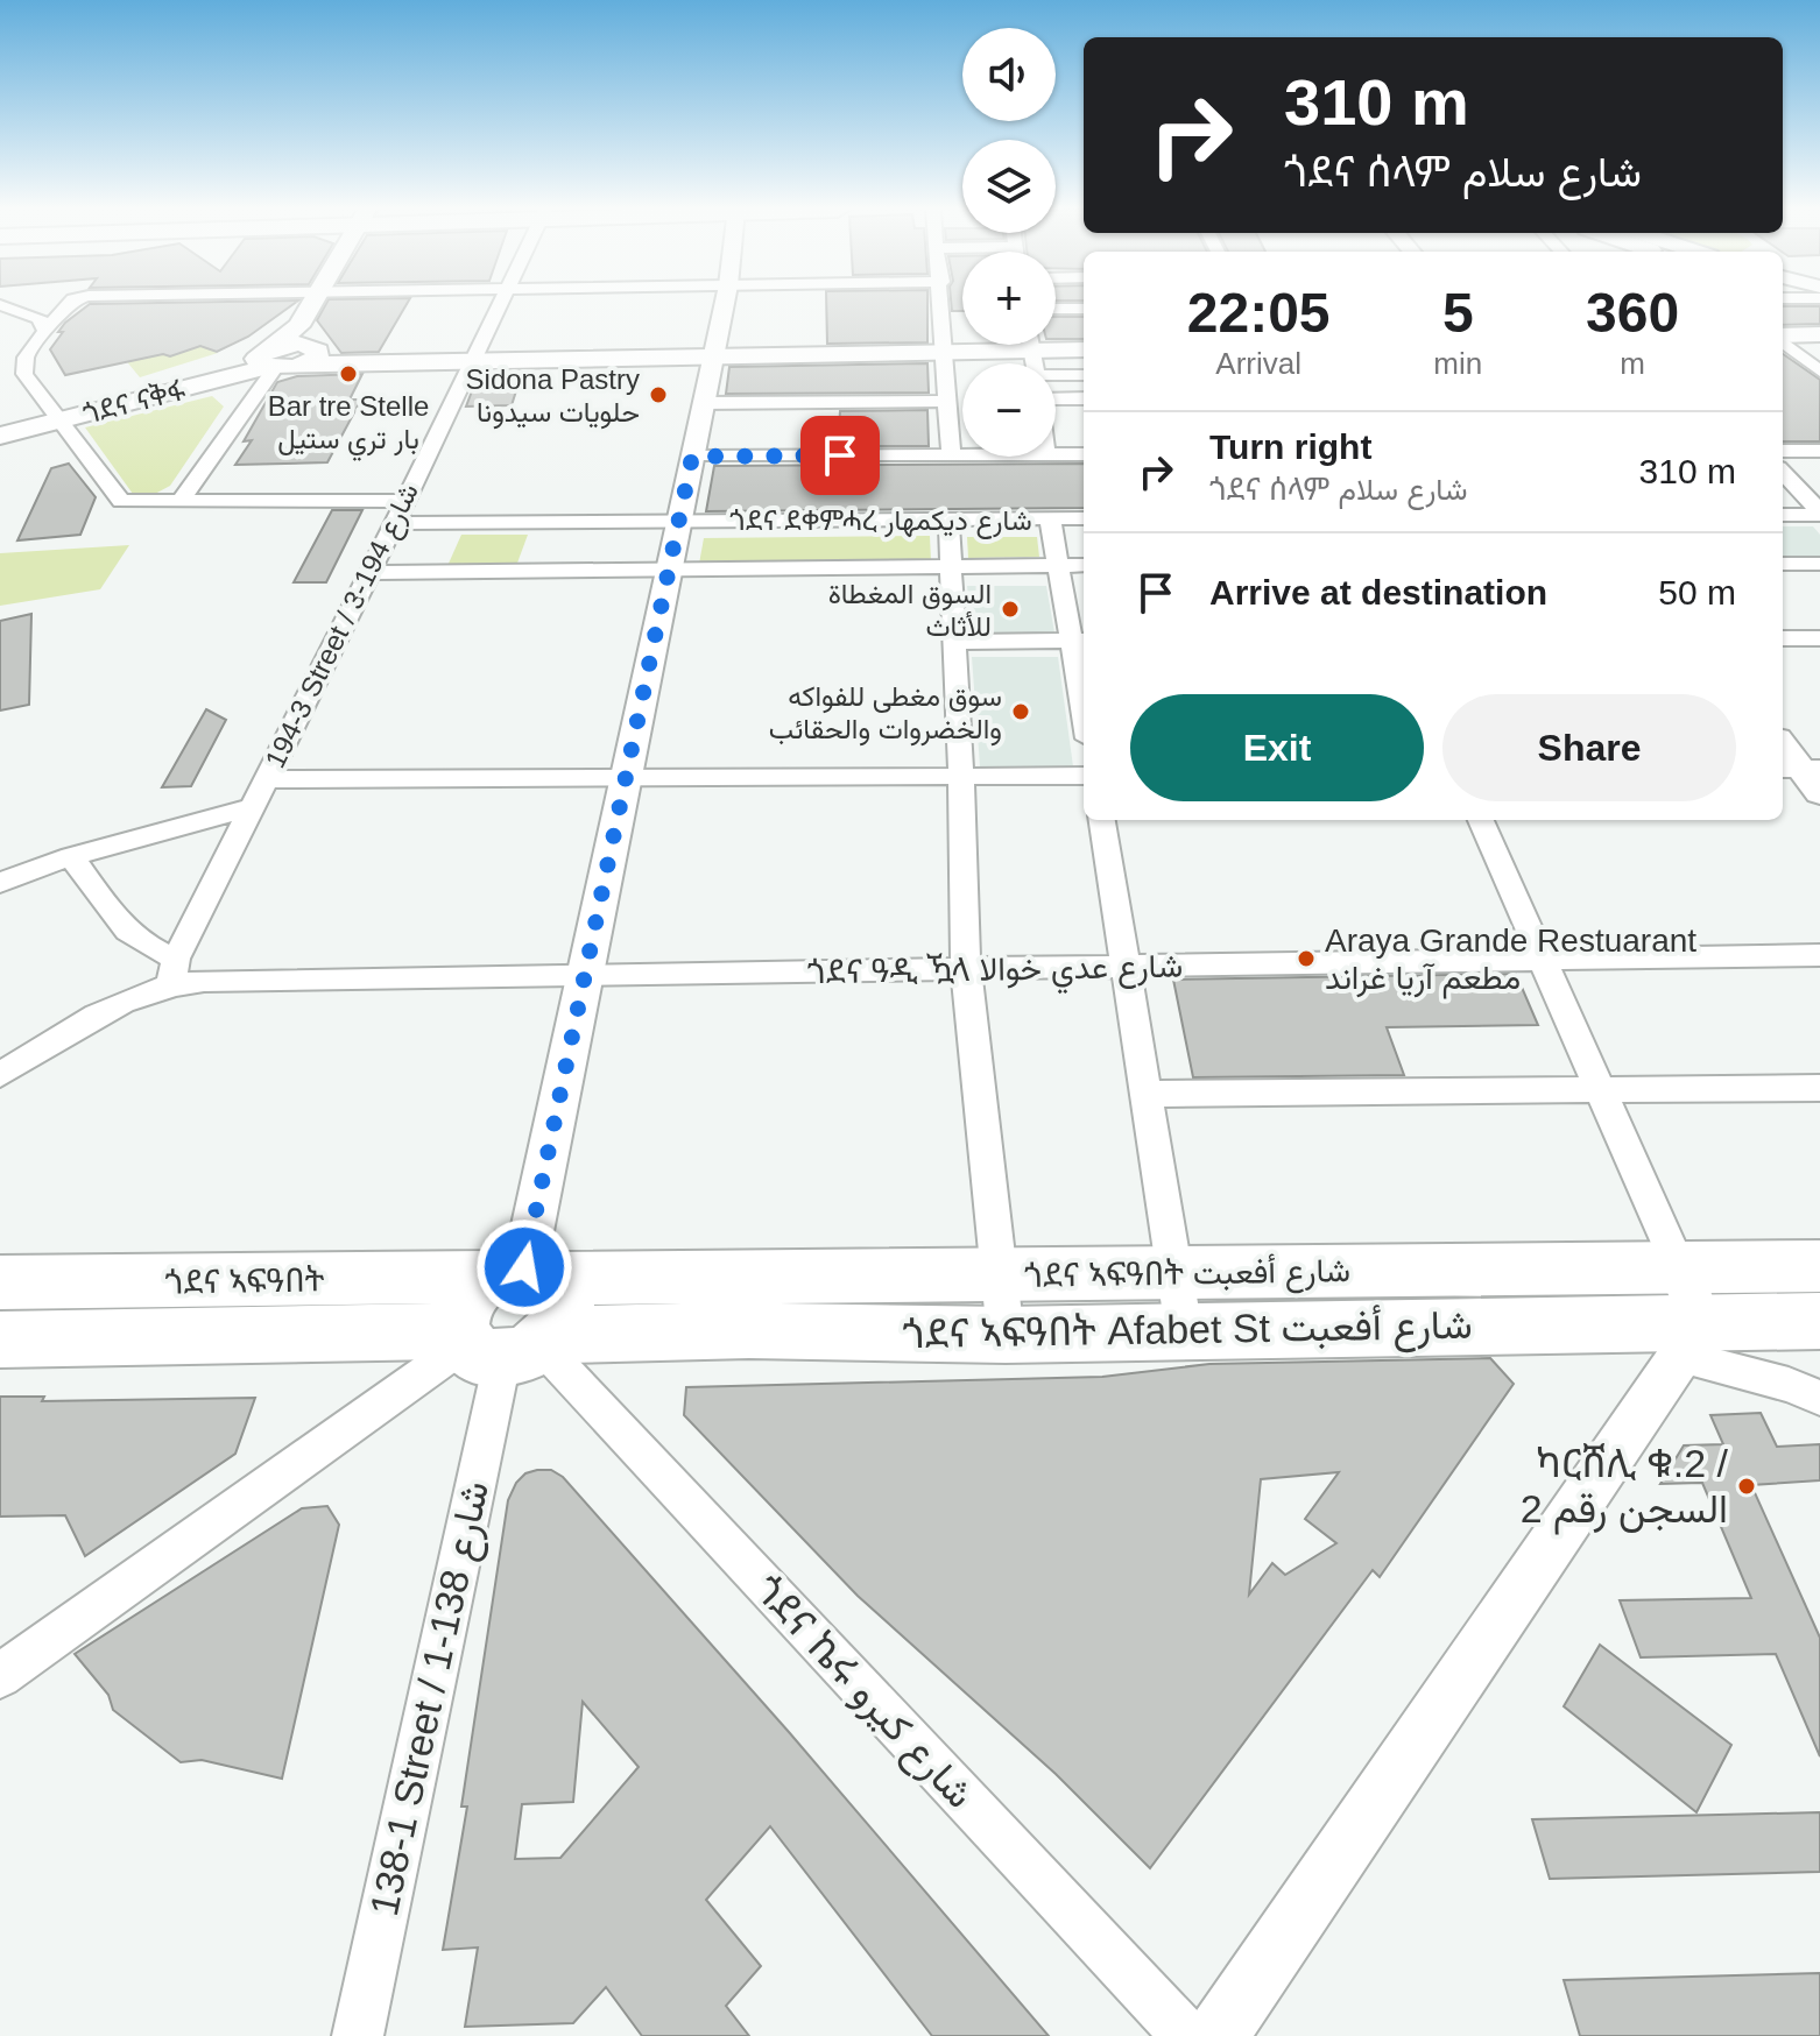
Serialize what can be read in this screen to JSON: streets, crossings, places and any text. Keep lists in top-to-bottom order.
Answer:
{
  "streets": {
    "highway": ["ጎደና ኣፍዓበት شارع أفعبت", "ጎደና ኣፍዓበት", "ጎደና ኣፍዓበት Afabet St شارع أفعبت"],
    "main road": ["ጎደና ናቅፋ"],
    "street": [
      "ጎደና ደቀምሓረ شارع ديكمهار",
      "194-3 Street / شارع 194-3",
      "ጎደና ዓዲ ዃላ شارع عدي خوالا",
      "ጎደና ኬሩ شارع كيرو",
      "138-1 Street / شارع 138-1"
    ]
  },
  "crossings": [
    ["ጎደና ናቅፋ", "194-3 Street / شارع 194-3"],
    ["ጎደና ደቀምሓረ شارع ديكمهار", "194-3 Street / شارع 194-3"],
    ["194-3 Street / شارع 194-3", "ጎደና ዓዲ ዃላ شارع عدي خوالا"],
    ["ጎደና ኣፍዓበት شارع أفعبت", "ጎደና ኣፍዓበት"],
    ["ጎደና ኣፍዓበት شارع أفعبت", "ጎደና ኣፍዓበት Afabet St شارع أفعبت"],
    ["ጎደና ኣፍዓበት شارع أفعبت", "ጎደና ኬሩ شارع كيرو"],
    ["ጎደና ኣፍዓበት شارع أفعبت", "138-1 Street / شارع 138-1"],
    ["ጎደና ኣፍዓበት", "ጎደና ኣፍዓበት Afabet St شارع أفعبت"],
    ["ጎደና ኣፍዓበት", "ጎደና ኬሩ شارع كيرو"],
    ["ጎደና ኣፍዓበት", "138-1 Street / شارع 138-1"],
    ["ጎደና ኣፍዓበት Afabet St شارع أفعبت", "ጎደና ኬሩ شارع كيرو"],
    ["ጎደና ኣፍዓበት Afabet St شارع أفعبت", "138-1 Street / شارع 138-1"],
    ["ጎደና ኬሩ شارع كيرو", "138-1 Street / شارع 138-1"]
  ],
  "places": [
    "Bar tre Stelle بار تري ستيل",
    "Sidona Pastry حلويات سيدونا",
    "السوق المغطاة للأثاث",
    "سوق مغطى للفواكه والخضروات والحقائب",
    "Araya Grande Restuarant مطعم آريا غراند",
    "ካርሸሊ ቁ.2 / السجن رقم 2"
  ],
  "page": {
    "map_buttons": ["+", "−"],
    "turn": ["310 m", "ጎደና ሰላም شارع سلام"],
    "eta": [
      "22:05",
      "Arrival",
      "5",
      "min",
      "360",
      "m"
    ],
    "list": [
      {
        "name": "Turn right",
        "note": "ጎደና ሰላም شارع سلام",
        "value": "310 m"
      },
      {
        "name": "Arrive at destination",
        "value": "50 m"
      }
    ],
    "buttons": ["Exit", "Share"]
  }
}
